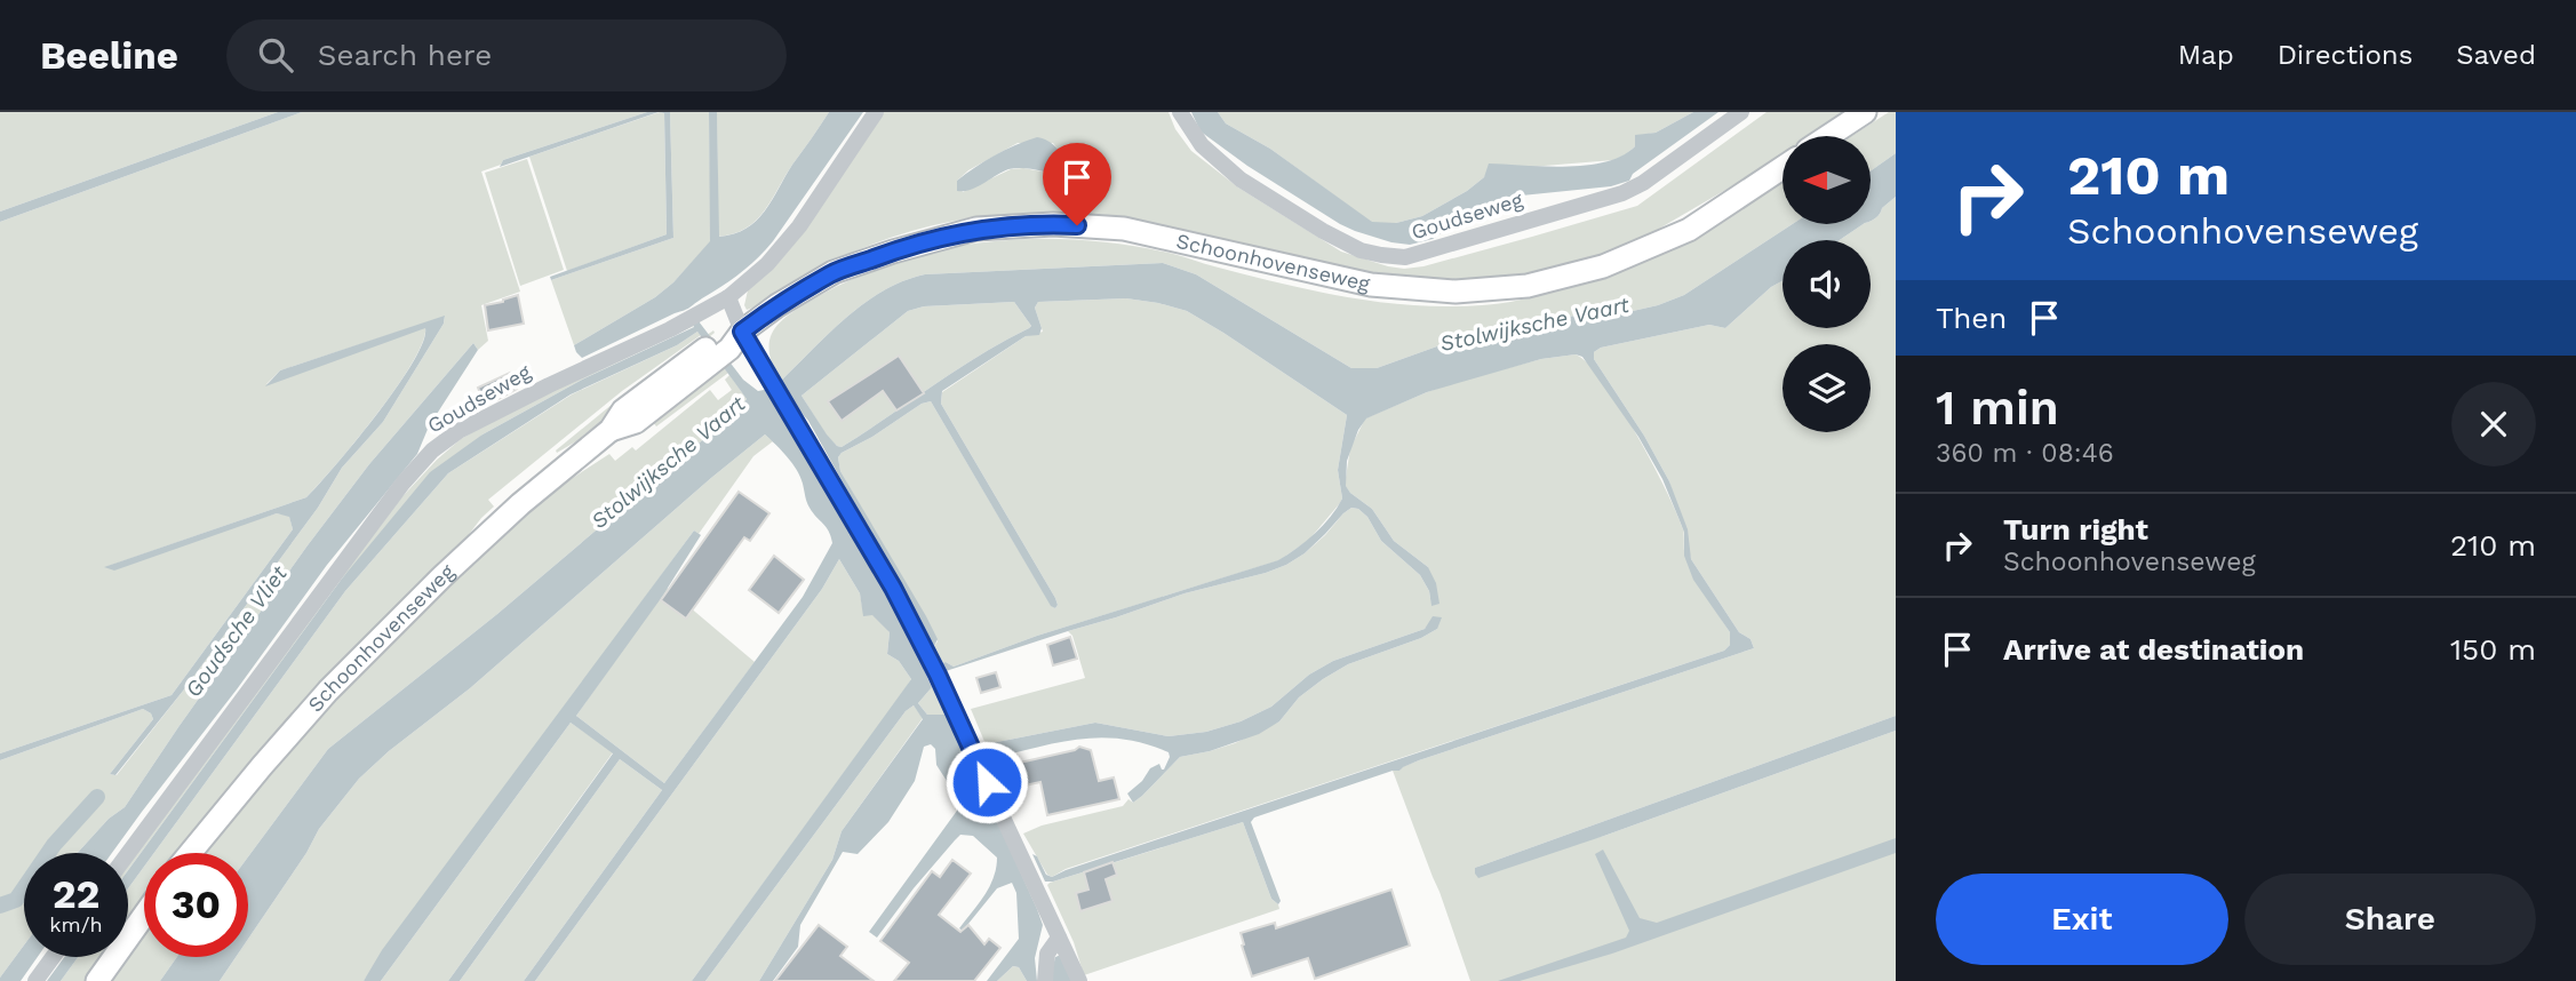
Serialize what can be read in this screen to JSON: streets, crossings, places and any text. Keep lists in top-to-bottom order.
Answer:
{
  "streets": {
    "main road": ["Schoonhovenseweg"],
    "street": ["Goudseweg"]
  },
  "water": ["Stolwijksche Vaart", "Goudsche Vliet"],
  "north": "left",
  "page": {
    "header": "Beeline",
    "search": "Search here",
    "nav": ["Map", "Directions", "Saved"],
    "turn": ["210 m", "Schoonhovenseweg"],
    "then": "Then",
    "heading": ["1 min", "360 m · 08:46"],
    "list": [
      {
        "name": "Turn right",
        "note": "Schoonhovenseweg",
        "value": "210 m"
      },
      {
        "name": "Arrive at destination",
        "value": "150 m"
      }
    ],
    "speed": "22 km/h",
    "limit": "30",
    "buttons": ["Exit", "Share"]
  }
}
